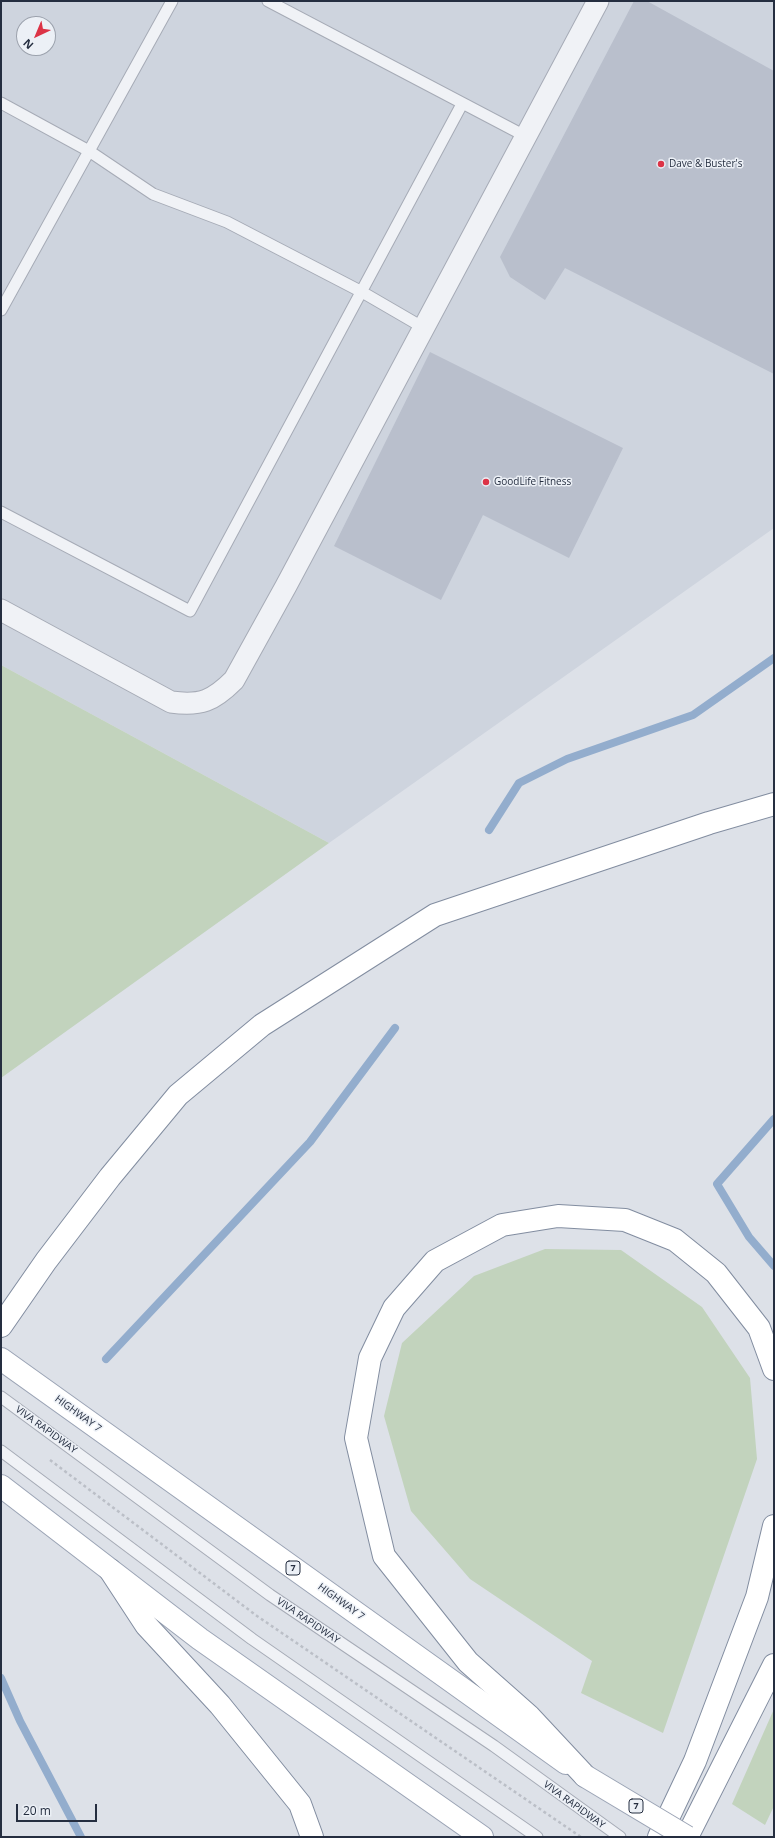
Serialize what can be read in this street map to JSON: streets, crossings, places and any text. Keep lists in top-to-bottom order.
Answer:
{
  "streets": {
    "main road": ["HIGHWAY 7", "7"],
    "lane": ["VIVA RAPIDWAY"]
  },
  "places": ["Dave & Buster's", "GoodLife Fitness"],
  "scale_bar": "20 m",
  "north": "bottom left"
}
